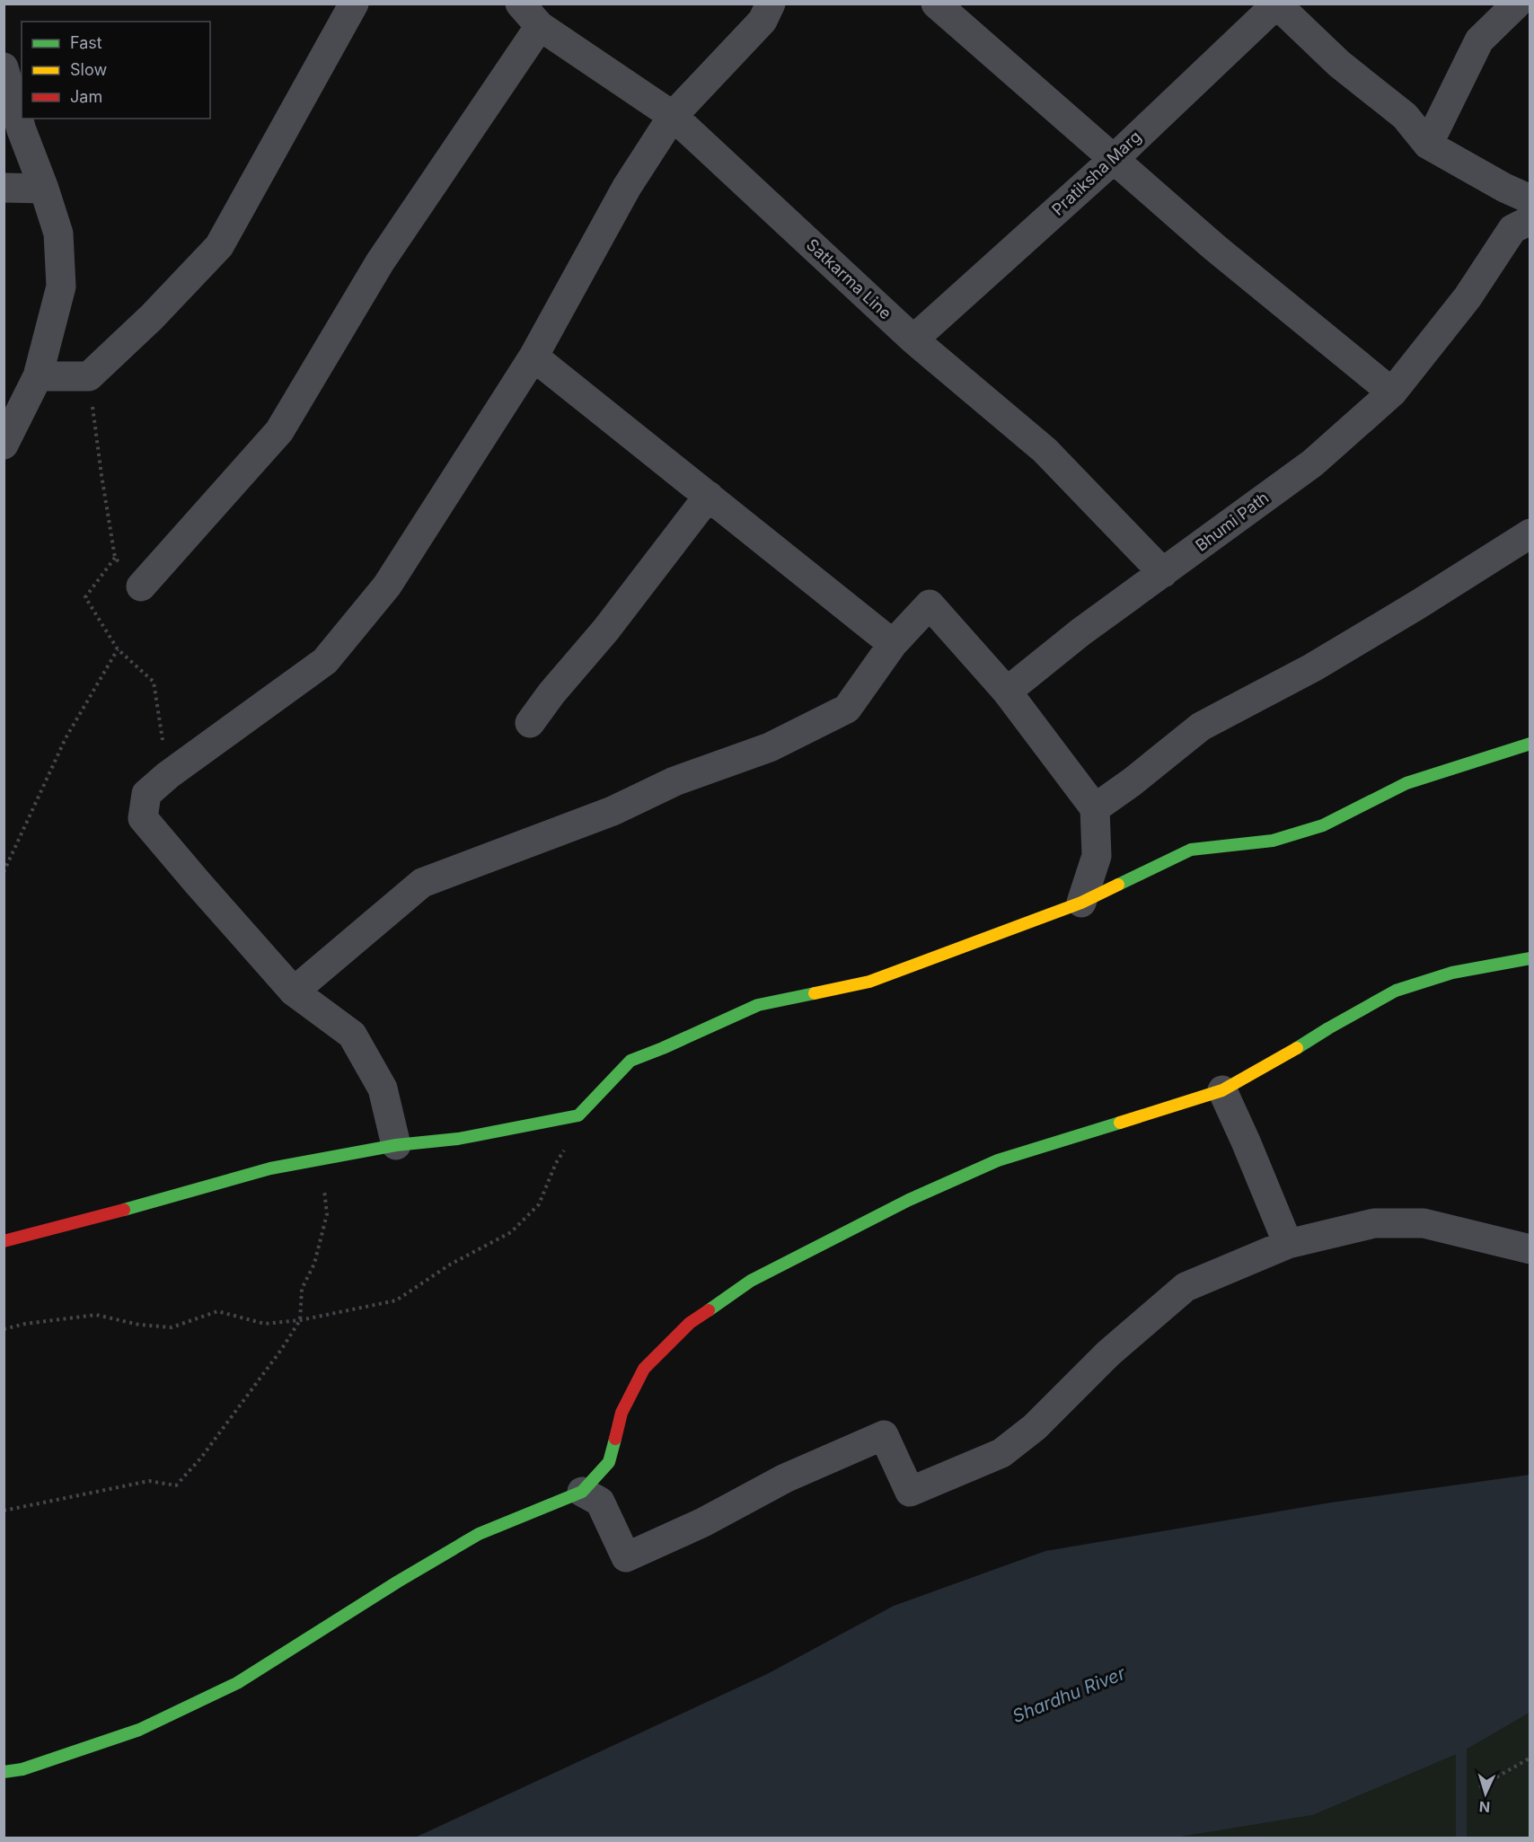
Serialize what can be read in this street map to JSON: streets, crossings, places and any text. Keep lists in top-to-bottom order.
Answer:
{
  "streets": {
    "street": ["Pratiksha Marg", "Satkarma Line", "Bhumi Path"]
  },
  "crossings": [
    ["Pratiksha Marg", "Satkarma Line"],
    ["Satkarma Line", "Bhumi Path"]
  ],
  "water": ["Shardhu River"],
  "legend": ["Fast", "Slow", "Jam"],
  "north": "bottom"
}
